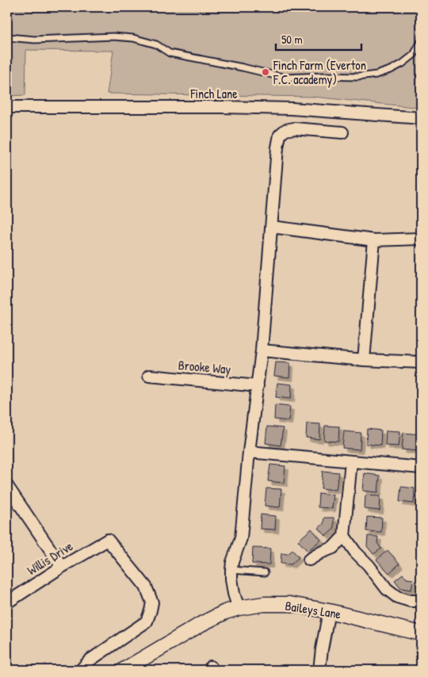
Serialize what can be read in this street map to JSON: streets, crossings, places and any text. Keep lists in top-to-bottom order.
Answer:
{
  "streets": {
    "street": [
      "Finch Lane",
      "Brooke Way",
      "Willis Drive",
      "Baileys Lane"
    ]
  },
  "places": ["Finch Farm (Everton F.C. academy)"],
  "scale_bar": "50 m"
}
